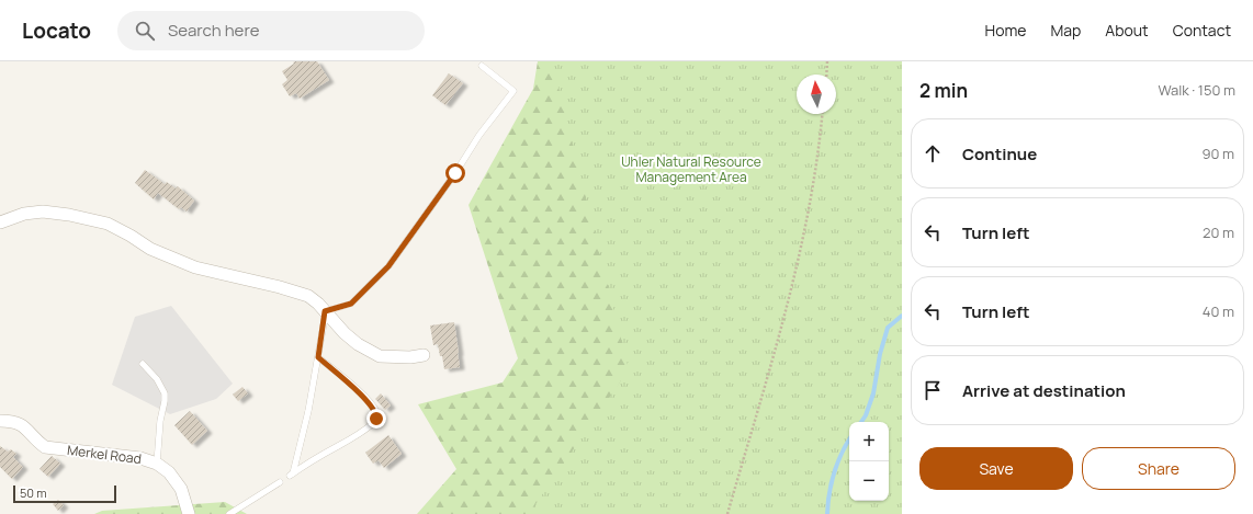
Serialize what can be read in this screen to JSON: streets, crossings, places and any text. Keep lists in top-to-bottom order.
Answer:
{
  "streets": {
    "street": ["Merkel Road"]
  },
  "parks": ["Uhler Natural Resource Management Area"],
  "scale_bar": "50 m",
  "north": "top",
  "page": {
    "header": "Locato",
    "search": "Search here",
    "nav": [
      "Home",
      "Map",
      "About",
      "Contact"
    ],
    "heading": ["2 min", "Walk · 150 m"],
    "list": [
      ["Continue", "90 m"],
      ["Turn left", "20 m"],
      ["Turn left", "40 m"],
      "Arrive at destination"
    ],
    "map_buttons": ["+", "−"],
    "buttons": ["Save", "Share"],
    "scale": "50 m"
  }
}
